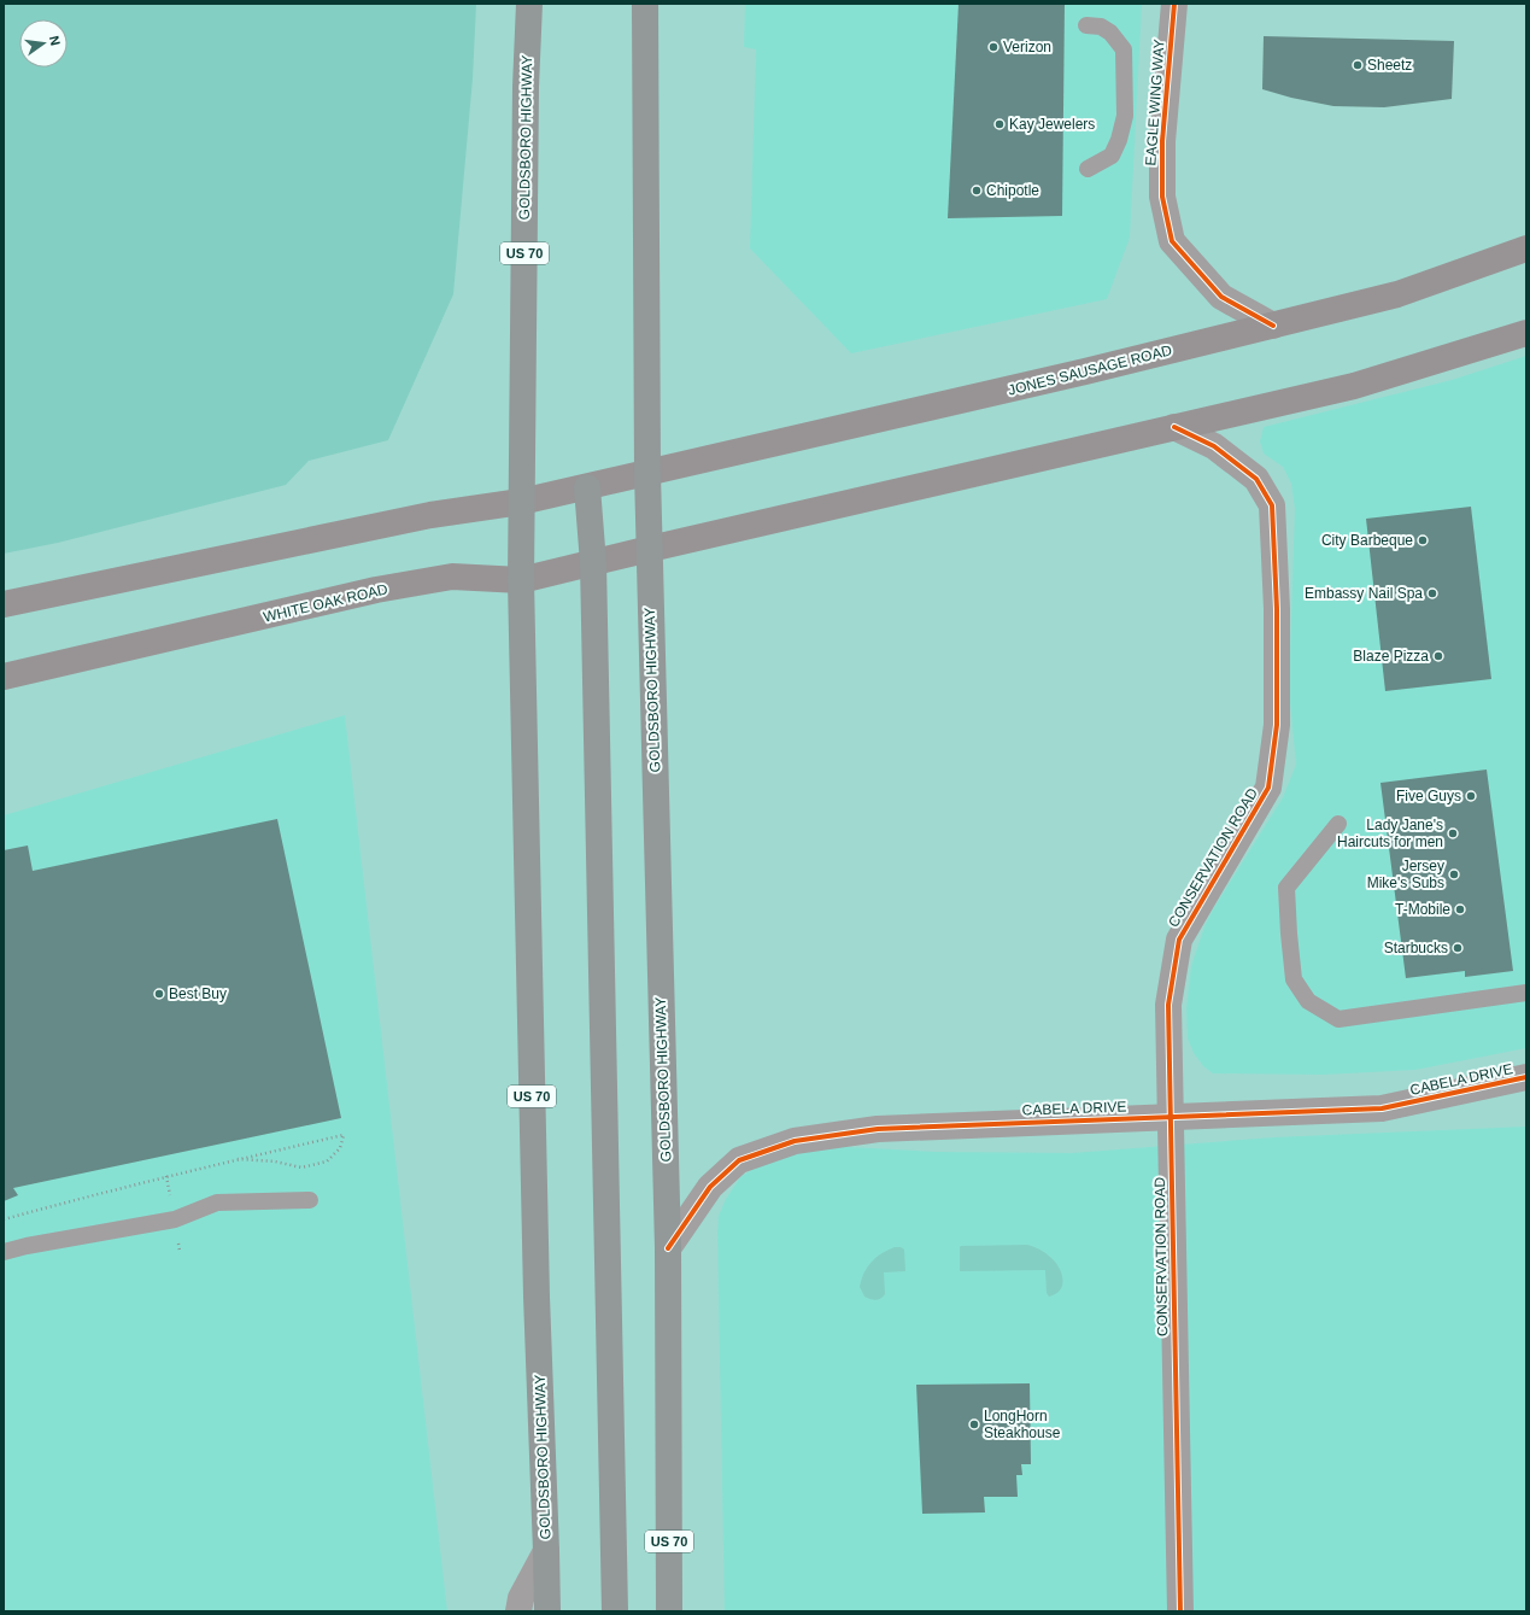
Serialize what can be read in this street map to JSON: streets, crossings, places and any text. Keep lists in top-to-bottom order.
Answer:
{
  "streets": {
    "main road": [
      "GOLDSBORO HIGHWAY",
      "US 70",
      "JONES SAUSAGE ROAD",
      "WHITE OAK ROAD"
    ],
    "street": ["EAGLE WING WAY", "CONSERVATION ROAD", "CABELA DRIVE"]
  },
  "crossings": [
    ["EAGLE WING WAY", "JONES SAUSAGE ROAD"],
    ["GOLDSBORO HIGHWAY", "US 70"],
    ["GOLDSBORO HIGHWAY", "WHITE OAK ROAD"],
    ["GOLDSBORO HIGHWAY", "CABELA DRIVE"],
    ["US 70", "JONES SAUSAGE ROAD"],
    ["US 70", "WHITE OAK ROAD"],
    ["CONSERVATION ROAD", "CABELA DRIVE"]
  ],
  "places": [
    "Verizon",
    "Sheetz",
    "Kay Jewelers",
    "Chipotle",
    "City Barbeque",
    "Embassy Nail Spa",
    "Blaze Pizza",
    "Five Guys",
    "Lady Jane's Haircuts for men",
    "Jersey Mike's Subs",
    "T-Mobile",
    "Starbucks",
    "Best Buy",
    "LongHorn Steakhouse"
  ],
  "north": "right"
}
